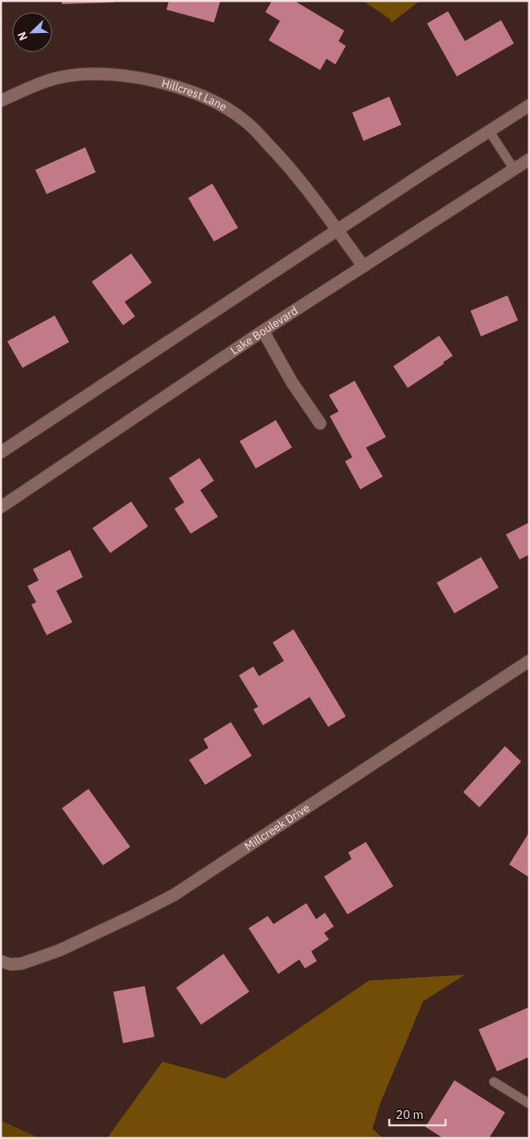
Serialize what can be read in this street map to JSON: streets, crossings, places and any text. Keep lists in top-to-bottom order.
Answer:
{
  "streets": {
    "street": ["Hillcrest Lane", "Lake Boulevard", "Millcreek Drive"]
  },
  "crossings": [
    ["Hillcrest Lane", "Lake Boulevard"]
  ],
  "scale_bar": "20 m",
  "north": "bottom left"
}
